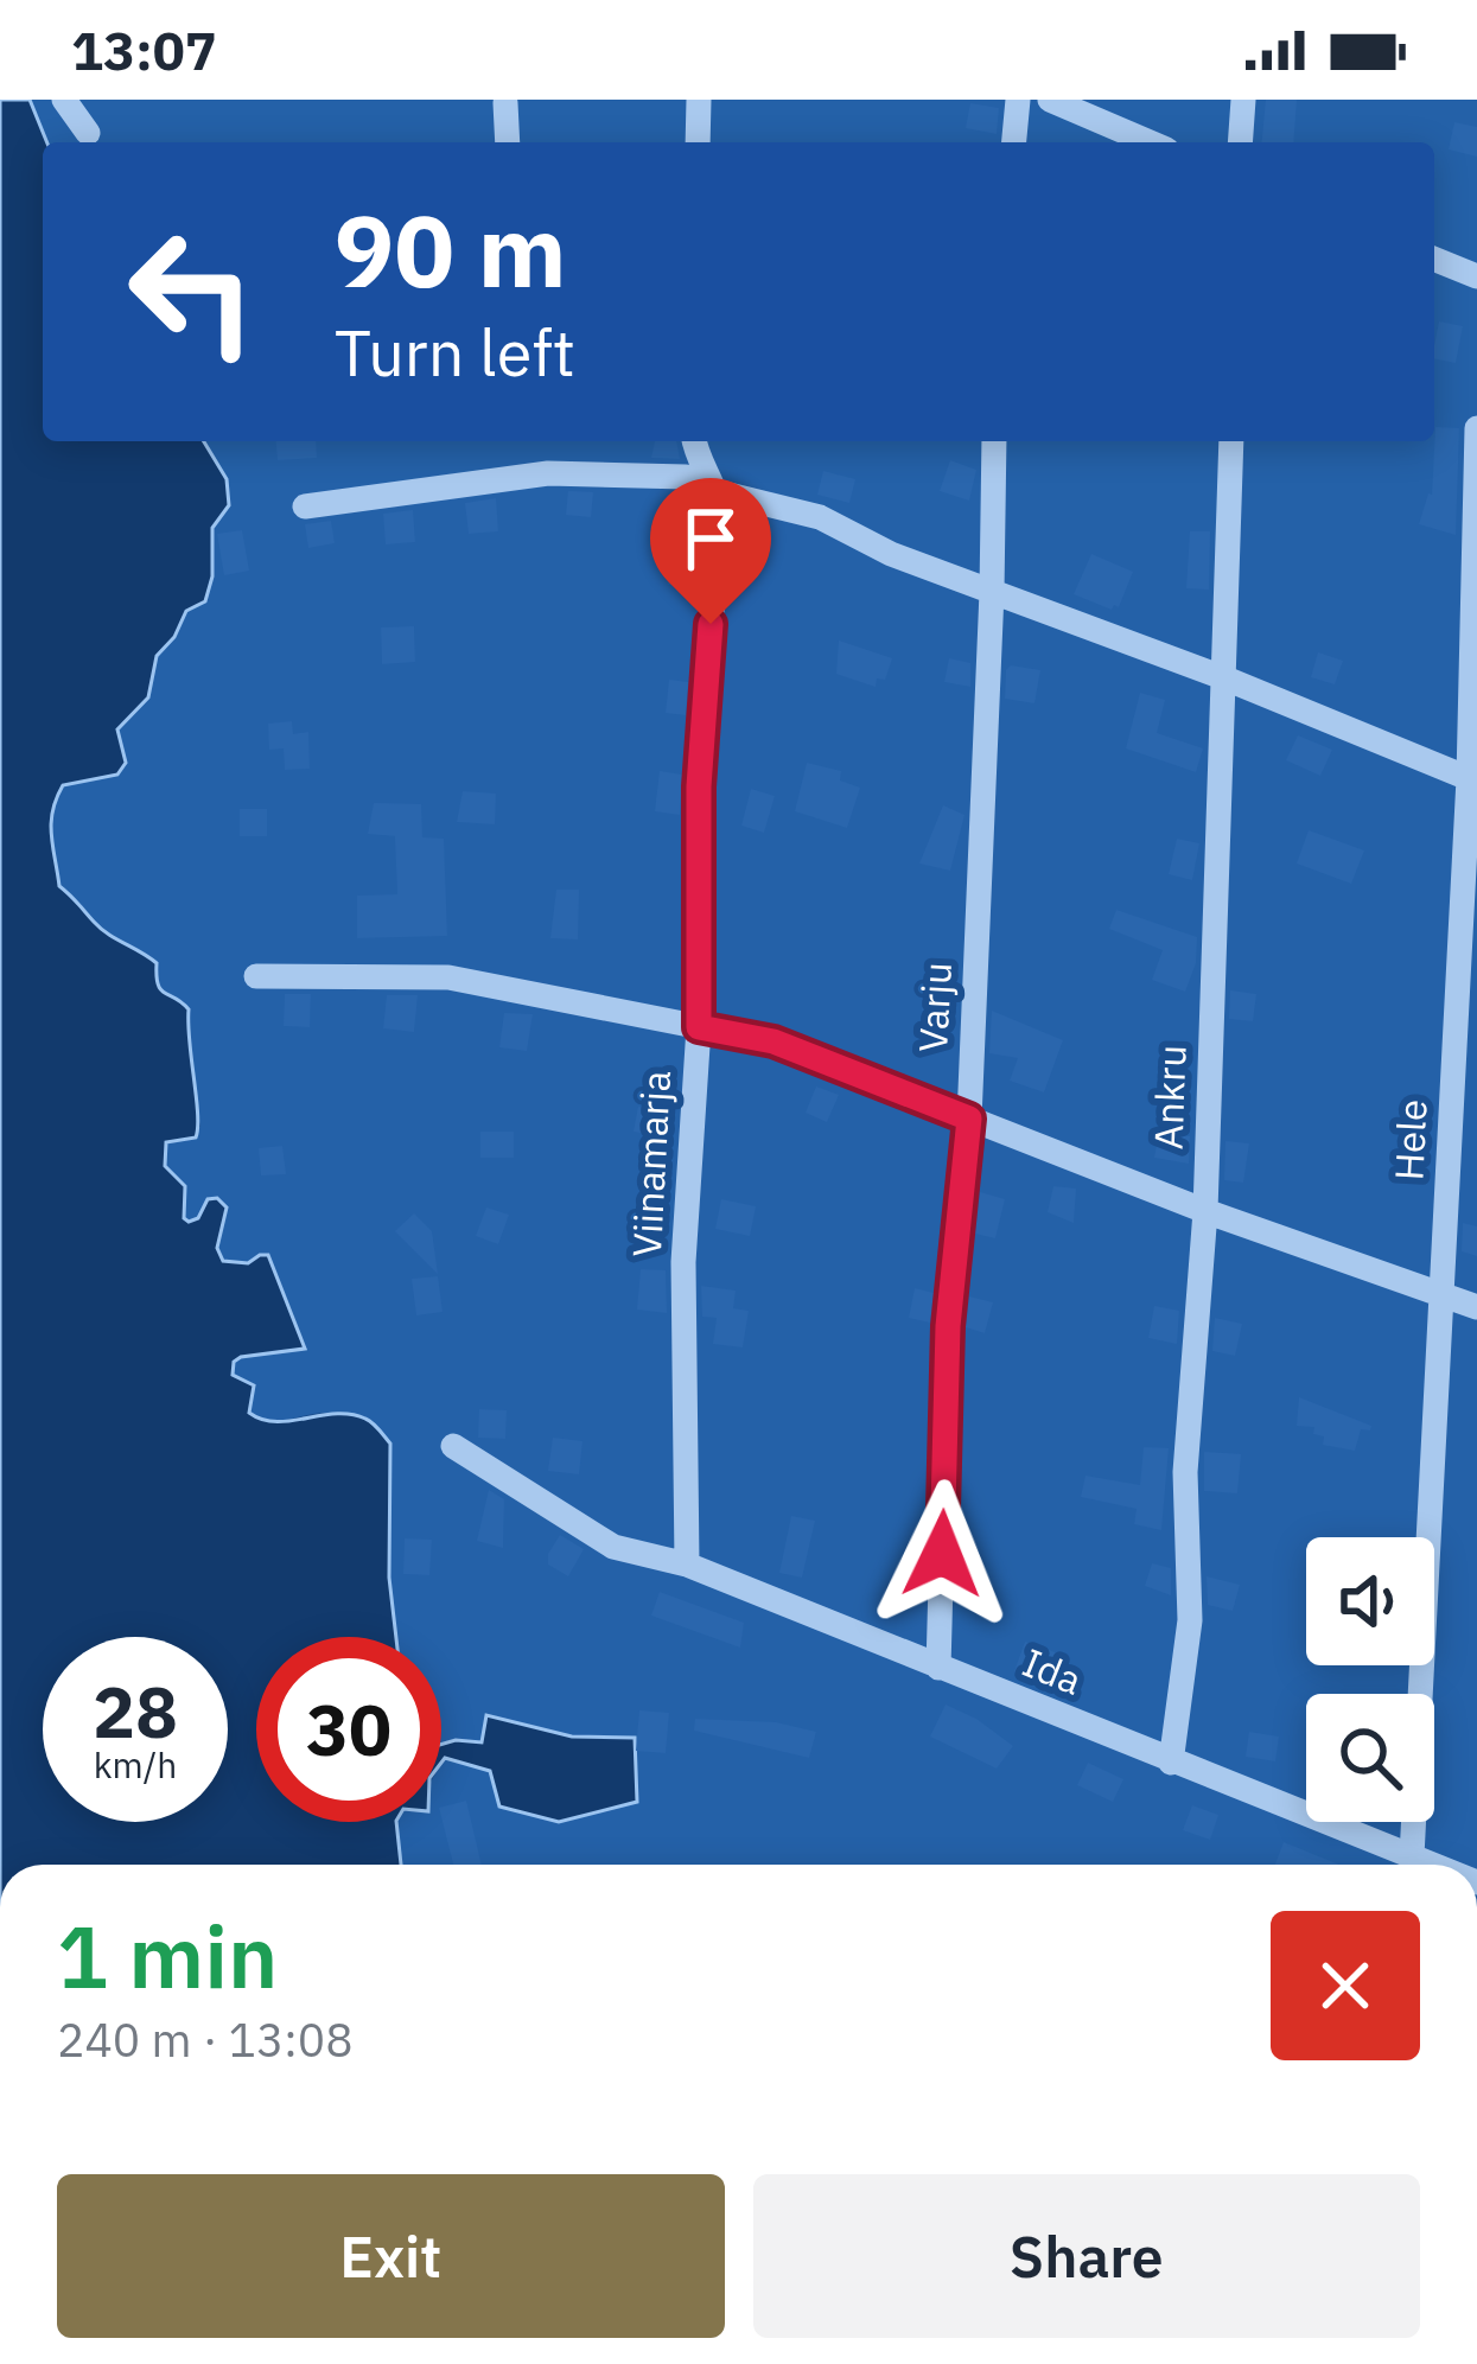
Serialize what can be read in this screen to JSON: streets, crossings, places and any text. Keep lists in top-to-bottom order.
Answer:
{
  "streets": {
    "street": [
      "Varju",
      "Ankru",
      "Hele",
      "Viinamarja",
      "Ida"
    ]
  },
  "crossings": [
    ["Varju", "Ida"],
    ["Ankru", "Ida"],
    ["Hele", "Ida"],
    ["Viinamarja", "Ida"]
  ],
  "page": {
    "status": "13:07",
    "turn": ["90 m", "Turn left"],
    "speed": "28 km/h",
    "limit": "30",
    "heading": ["1 min", "240 m · 13:08"],
    "buttons": ["Exit", "Share"]
  }
}
